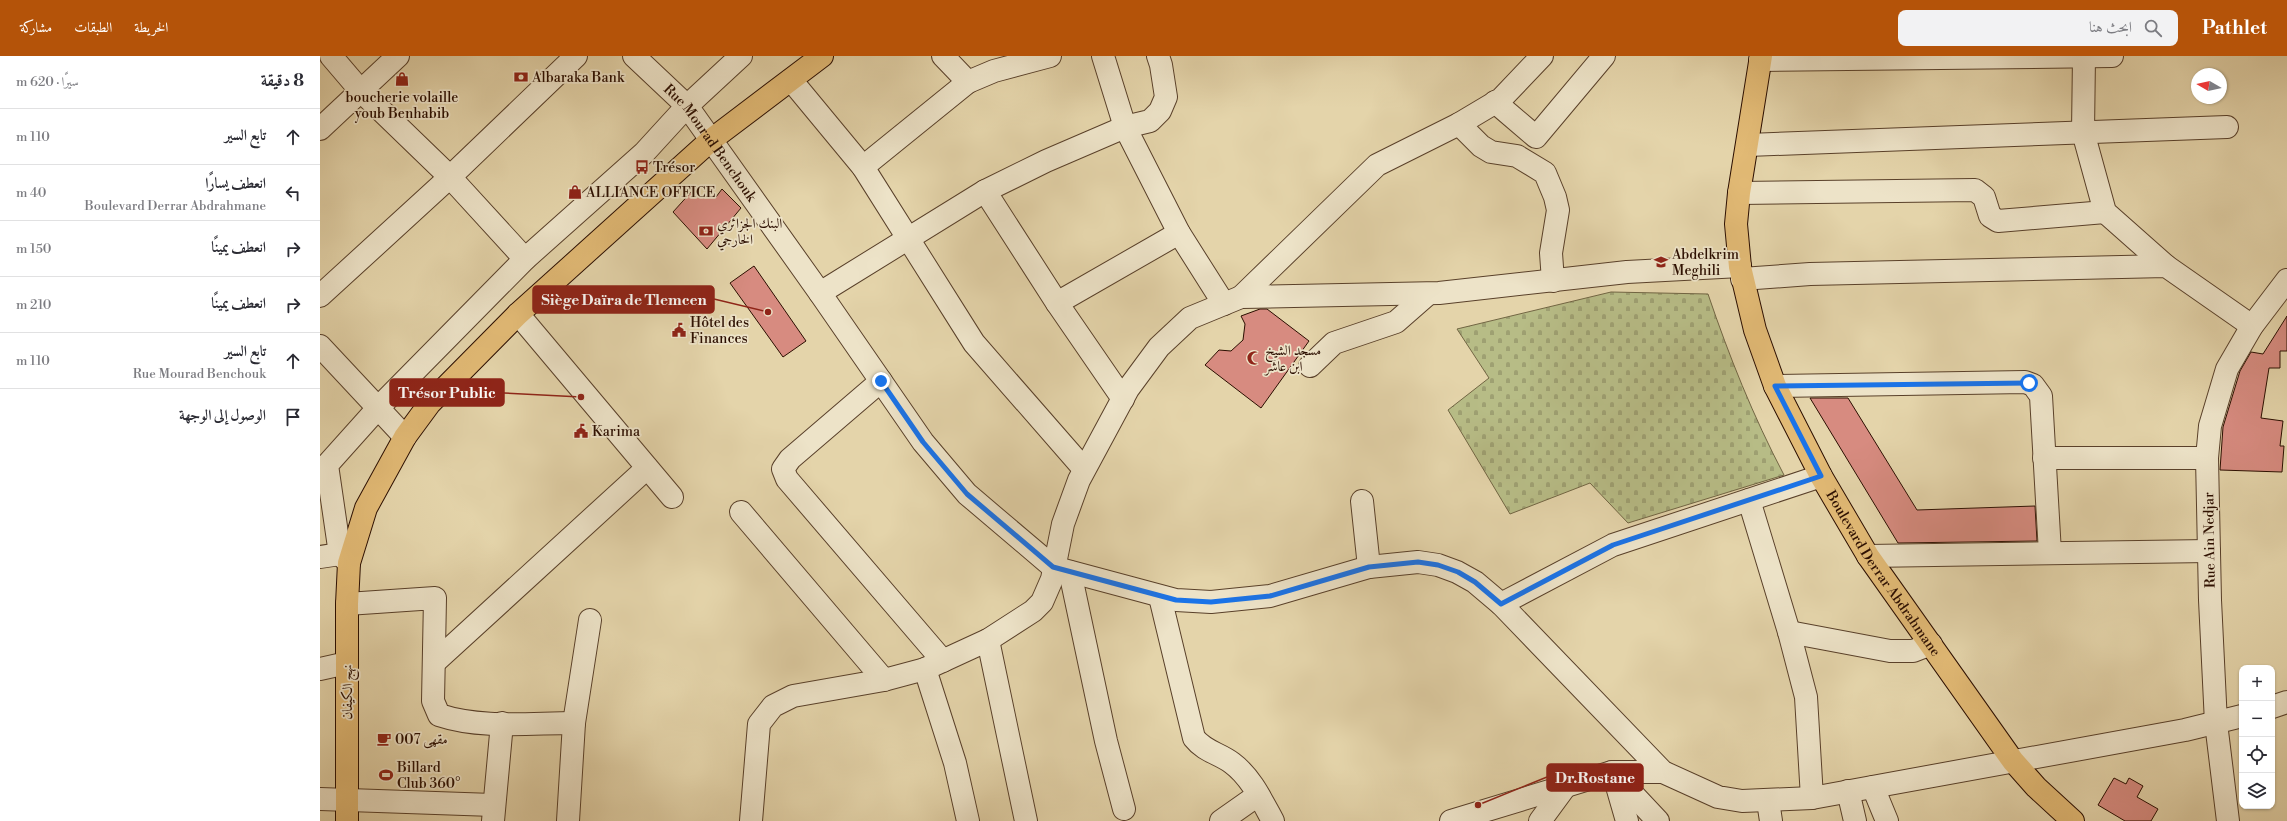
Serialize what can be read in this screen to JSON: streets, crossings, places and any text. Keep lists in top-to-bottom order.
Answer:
{
  "streets": {
    "main road": ["Boulevard Derrar Abdrahmane", "نهج الكيفان"],
    "street": ["Rue Mourad Benchouk", "Rue Ain Nedjar"]
  },
  "crossings": [
    ["Rue Mourad Benchouk", "نهج الكيفان"]
  ],
  "places": {
    "bank": ["Albaraka Bank", "البنك الجزائري الخارجي"],
    "shop": ["boucherie volaille youb Benhabib", "ALLIANCE OFFICE"],
    "bus stop": ["Trésor"],
    "school or university": ["Abdelkrim Meghili"],
    "other": ["Siège Daïra de Tlemcen", "Trésor Public", "Dr.Rostane"],
    "public building": ["Hôtel des Finances", "Karima"],
    "mosque": ["مسجد الشيخ ابن عاشر"],
    "cafe": ["مقهى 007"],
    "sports": ["Billard Club 360°"]
  },
  "north": "left",
  "page": {
    "header": "Pathlet",
    "search": "ابحث هنا",
    "nav": ["الخريطة", "الطبقات", "مشاركة"],
    "heading": ["8 دقيقة", "سيرًا · 620 m"],
    "list": [
      ["تابع السير", "110 m"],
      ["انعطف يسارًا", "Boulevard Derrar Abdrahmane", "40 m"],
      ["انعطف يمينًا", "150 m"],
      ["انعطف يمينًا", "210 m"],
      ["تابع السير", "Rue Mourad Benchouk", "110 m"],
      "الوصول إلى الوجهة"
    ],
    "map_buttons": ["+", "−"]
  }
}
